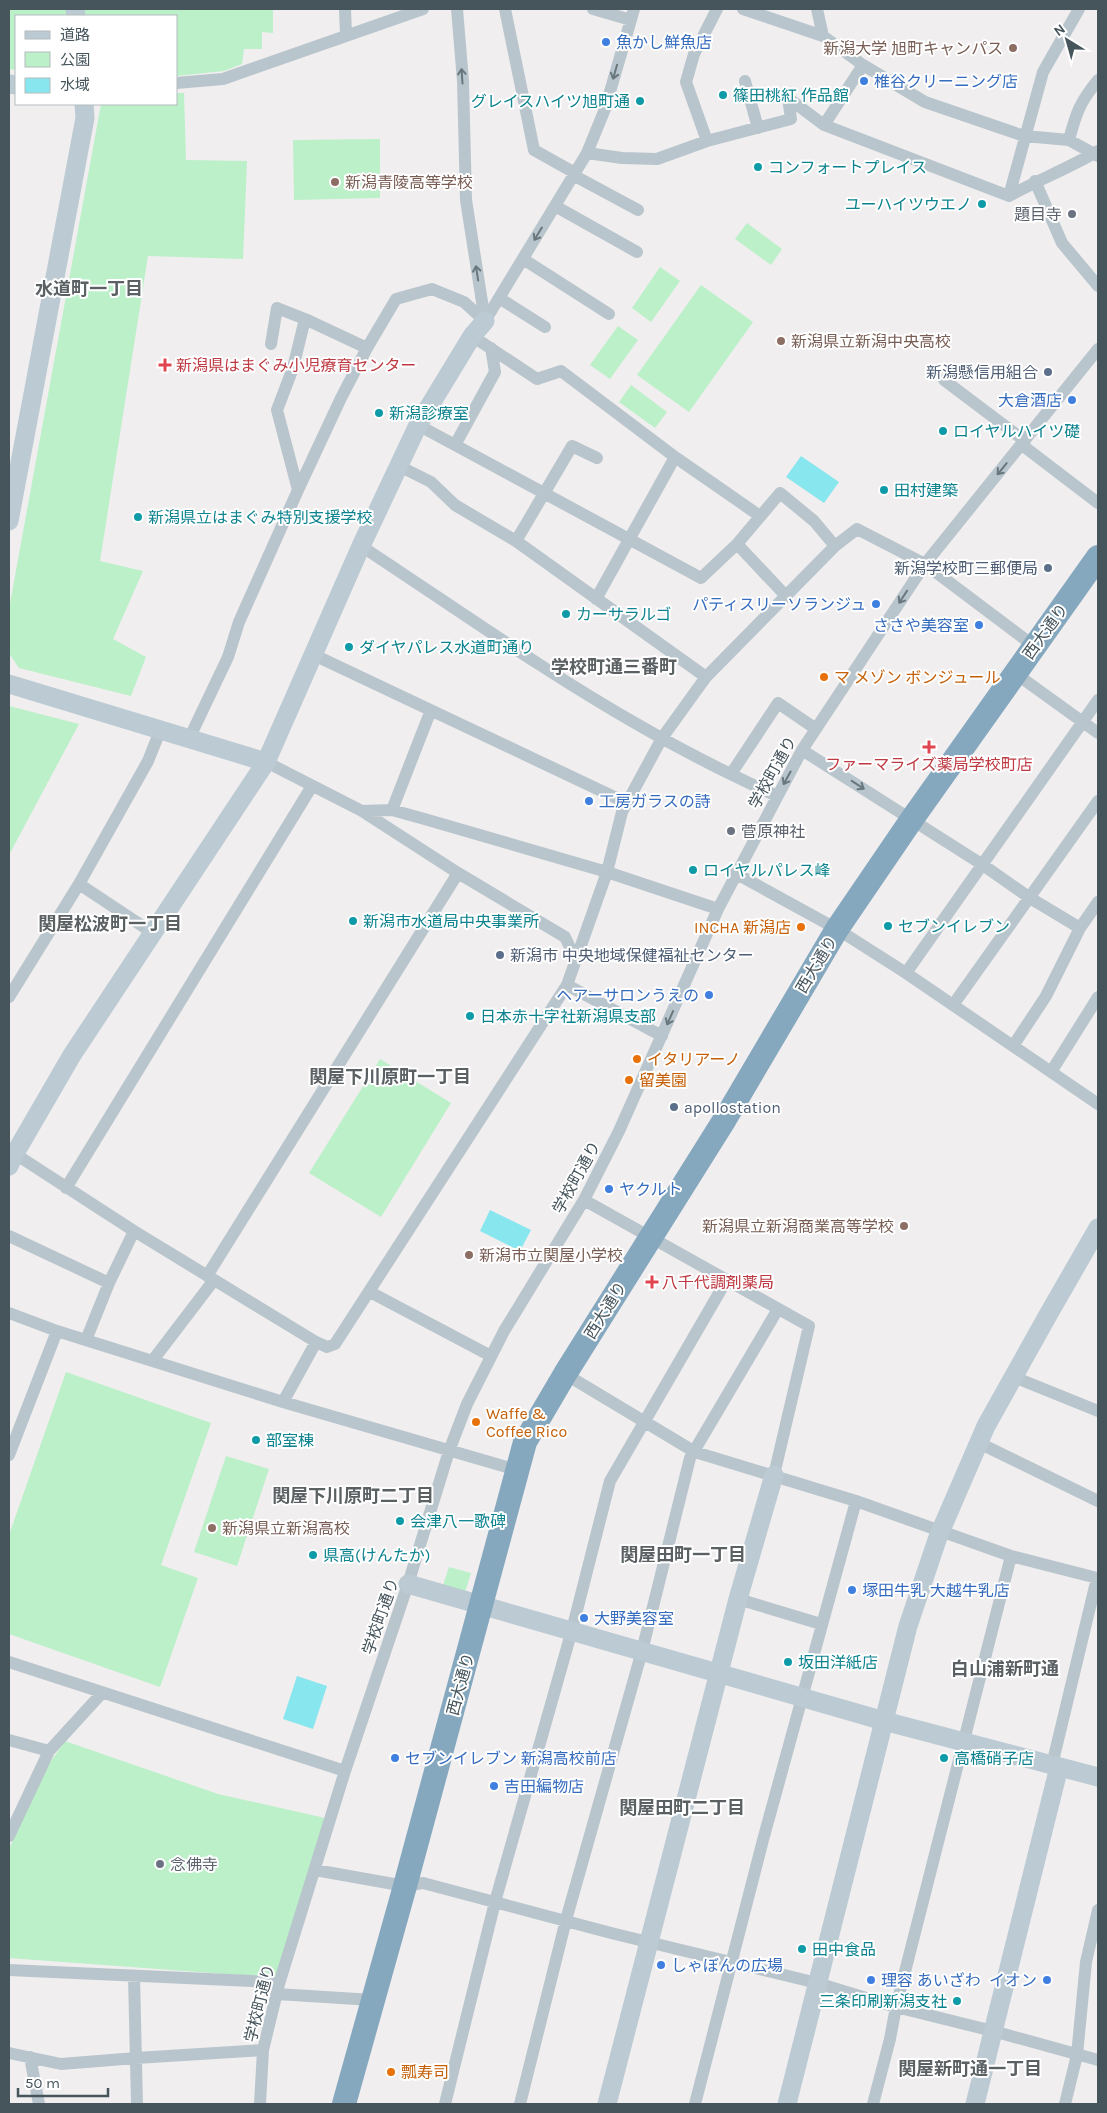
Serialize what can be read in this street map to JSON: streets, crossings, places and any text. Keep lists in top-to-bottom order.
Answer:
{
  "streets": {
    "highway": ["西大通り"],
    "street": ["学校町通り"]
  },
  "districts": [
    "水道町一丁目",
    "学校町通三番町",
    "関屋松波町一丁目",
    "関屋下川原町一丁目",
    "関屋下川原町二丁目",
    "関屋田町一丁目",
    "白山浦新町通",
    "関屋田町二丁目",
    "関屋新町通一丁目"
  ],
  "places": {
    "other": [
      "魚かし鮮魚店",
      "新潟大学 旭町キャンパス",
      "椎谷クリーニング店",
      "篠田桃紅 作品館",
      "グレイスハイツ旭町通",
      "コンフォートプレイス",
      "新潟青陵高等学校",
      "ユーハイツウエノ",
      "題目寺",
      "新潟県立新潟中央高校",
      "新潟懸信用組合",
      "大倉酒店",
      "新潟診療室",
      "ロイヤルハイツ礎",
      "田村建築",
      "新潟県立はまぐみ特別支援学校",
      "新潟学校町三郵便局",
      "パティスリーソランジュ",
      "カーサラルゴ",
      "ささや美容室",
      "ダイヤパレス水道町通り",
      "マ メゾン ボンジュール",
      "工房ガラスの詩",
      "菅原神社",
      "ロイヤルパレス峰",
      "新潟市水道局中央事業所",
      "セブンイレブン",
      "INCHA 新潟店",
      "新潟市 中央地域保健福祉センター",
      "ヘアーサロンうえの",
      "日本赤十字社新潟県支部",
      "イタリアーノ",
      "留美園",
      "apollostation",
      "ヤクルト",
      "新潟県立新潟商業高等学校",
      "新潟市立関屋小学校",
      "Waffe & Coffee Rico",
      "部室棟",
      "会津八一歌碑",
      "新潟県立新潟高校",
      "県高(けんたか)",
      "塚田牛乳 大越牛乳店",
      "大野美容室",
      "坂田洋紙店",
      "セブンイレブン 新潟高校前店",
      "高橋硝子店",
      "吉田編物店",
      "念佛寺",
      "田中食品",
      "しゃぼんの広場",
      "理容 あいざわ",
      "イオン",
      "三条印刷新潟支社",
      "瓢寿司"
    ],
    "health": ["新潟県はまぐみ小児療育センター", "ファーマライズ薬局学校町店", "八千代調剤薬局"]
  },
  "legend": ["道路", "公園", "水域"],
  "scale_bar": "50 m",
  "north": "top left"
}
